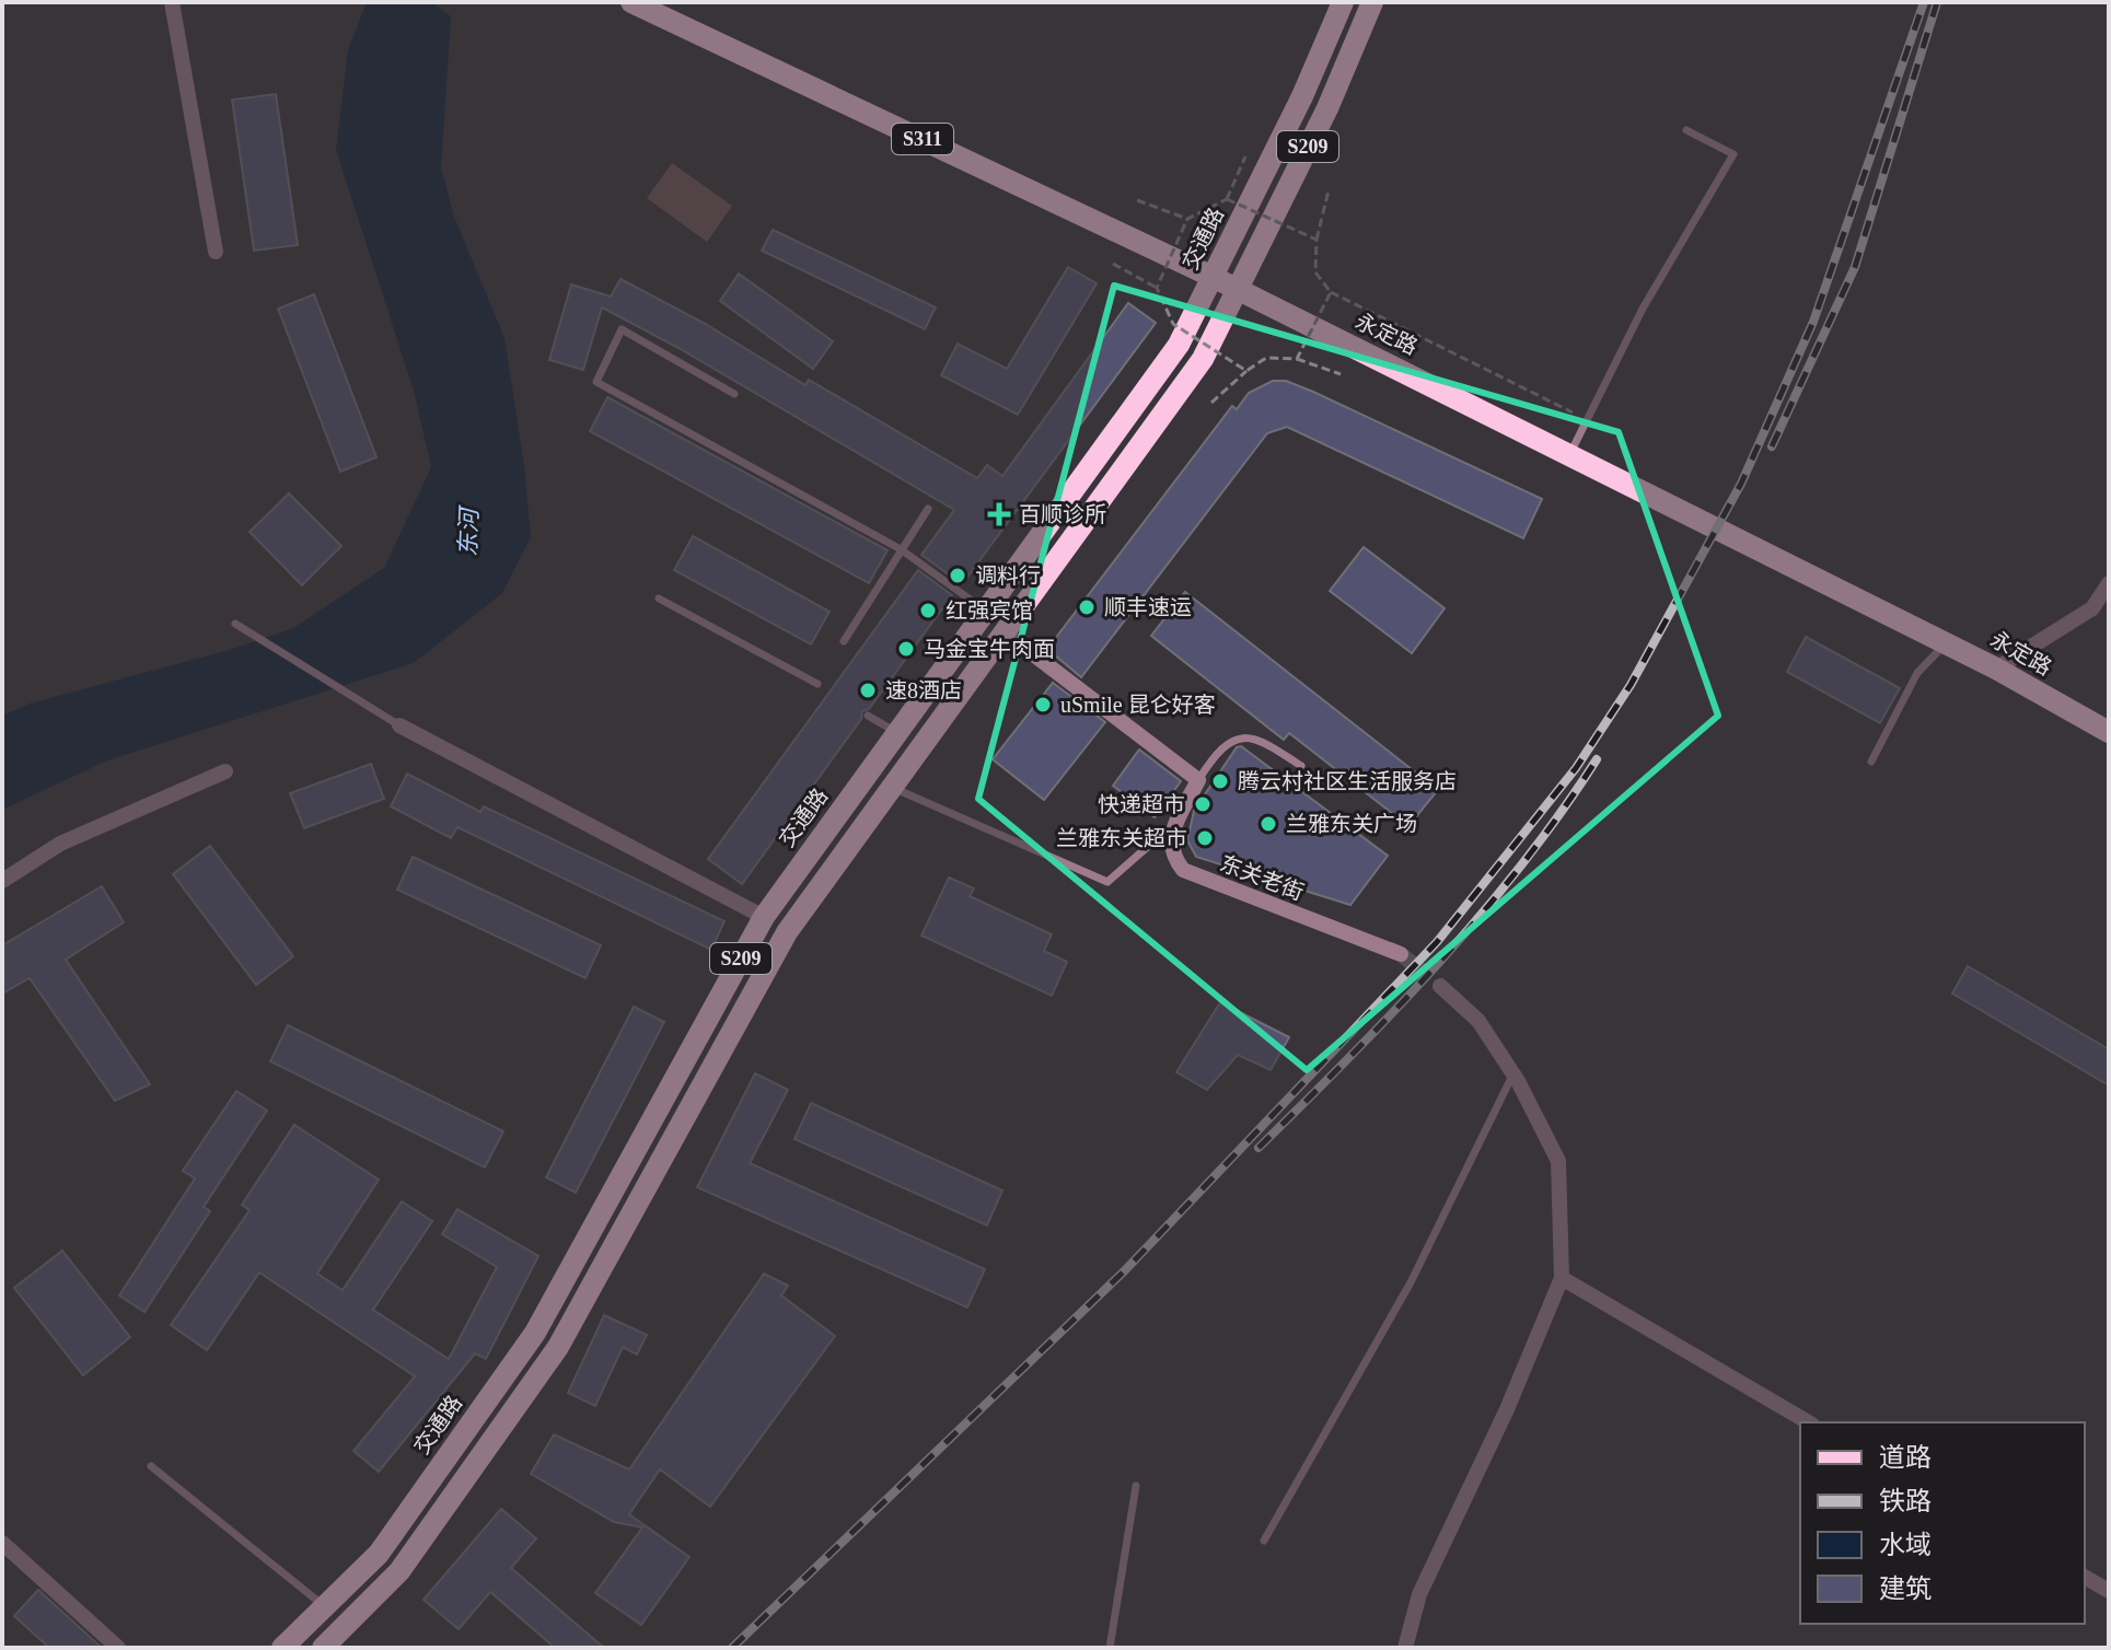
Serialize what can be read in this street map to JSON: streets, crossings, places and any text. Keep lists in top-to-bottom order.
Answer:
{
  "streets": {
    "main road": [
      "S311",
      "S209",
      "交通路",
      "永定路"
    ],
    "street": ["东关老街"]
  },
  "crossings": [
    ["S209", "永定路"],
    ["交通路", "永定路"]
  ],
  "water": ["东河"],
  "places": {
    "health": ["百顺诊所"],
    "other": [
      "调料行",
      "顺丰速运",
      "红强宾馆",
      "马金宝牛肉面",
      "速8酒店",
      "uSmile 昆仑好客",
      "腾云村社区生活服务店",
      "快递超市",
      "兰雅东关广场",
      "兰雅东关超市"
    ]
  },
  "legend": [
    "道路",
    "铁路",
    "水域",
    "建筑"
  ]
}
